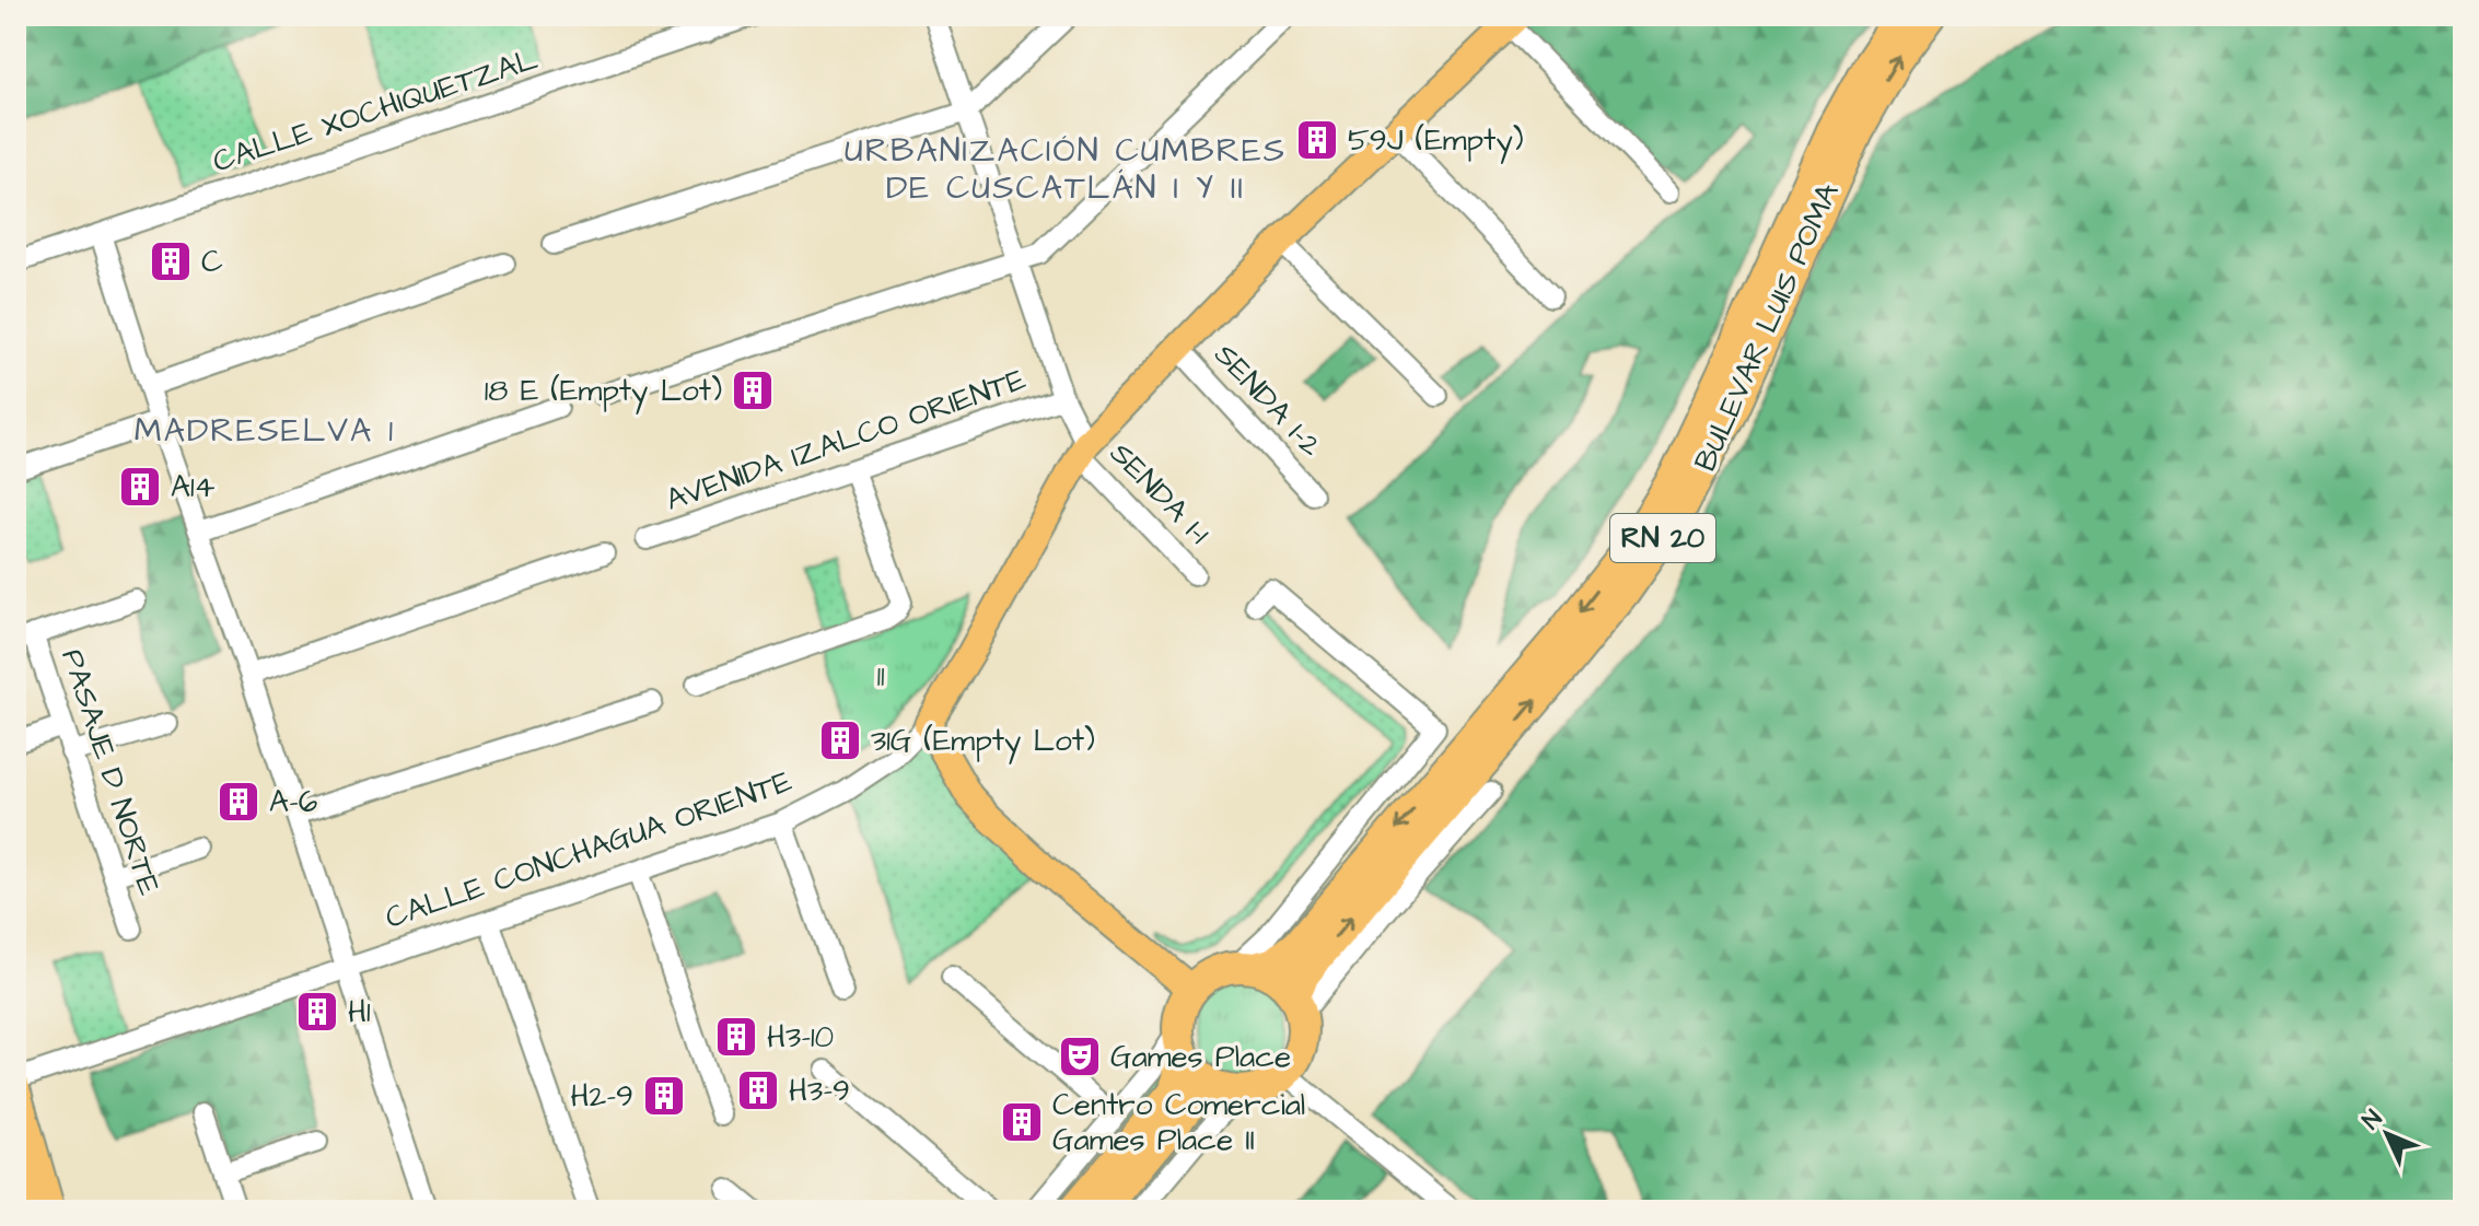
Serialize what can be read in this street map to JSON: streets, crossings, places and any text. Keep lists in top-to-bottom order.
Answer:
{
  "streets": {
    "highway": ["BULEVAR LUIS POMA", "RN 20"],
    "main road": ["CALLE CONCHAGUA ORIENTE"],
    "street": [
      "CALLE XOCHIQUETZAL",
      "SENDA I-2",
      "AVENIDA IZALCO ORIENTE",
      "SENDA I-1",
      "PASAJE D NORTE"
    ]
  },
  "crossings": [
    ["BULEVAR LUIS POMA", "RN 20"],
    ["SENDA I-2", "CALLE CONCHAGUA ORIENTE"],
    ["AVENIDA IZALCO ORIENTE", "SENDA I-1"],
    ["SENDA I-1", "CALLE CONCHAGUA ORIENTE"]
  ],
  "districts": ["URBANIZACIÓN CUMBRES DE CUSCATLÁN I Y II", "MADRESELVA 1"],
  "parks": ["11"],
  "places": {
    "building": [
      "59J (Empty)",
      "C",
      "18 E (Empty Lot)",
      "A14",
      "31G (Empty Lot)",
      "A-6",
      "H1",
      "H3-10",
      "H3-9",
      "H2-9",
      "Centro Comercial Games Place II"
    ],
    "theatre": ["Games Place"]
  },
  "north": "top left"
}
